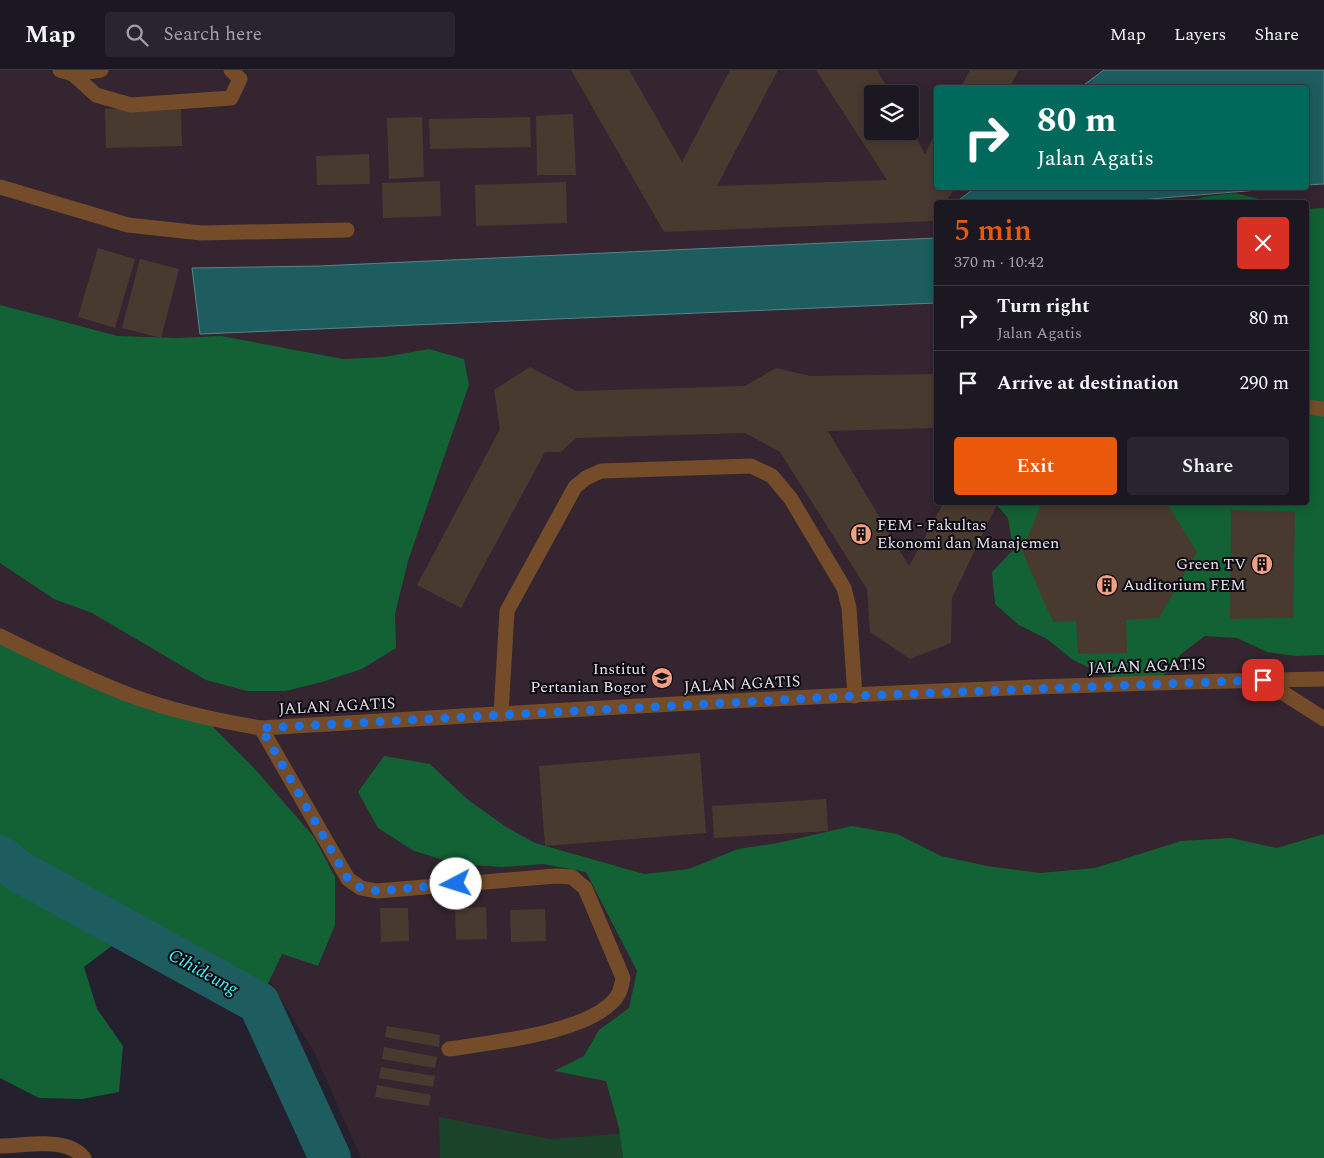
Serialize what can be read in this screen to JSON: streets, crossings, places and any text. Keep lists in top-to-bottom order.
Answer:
{
  "streets": {
    "street": ["JALAN AGATIS"]
  },
  "water": ["Cihideung"],
  "places": {
    "building": ["FEM - Fakultas Ekonomi dan Manajemen", "Green TV", "Auditorium FEM"],
    "school or university": ["Institut Pertanian Bogor"]
  },
  "page": {
    "header": "Map",
    "search": "Search here",
    "nav": ["Map", "Layers", "Share"],
    "turn": ["80 m", "Jalan Agatis"],
    "heading": ["5 min", "370 m · 10:42"],
    "list": [
      {
        "name": "Turn right",
        "note": "Jalan Agatis",
        "value": "80 m"
      },
      {
        "name": "Arrive at destination",
        "value": "290 m"
      }
    ],
    "buttons": ["Exit", "Share"]
  }
}
